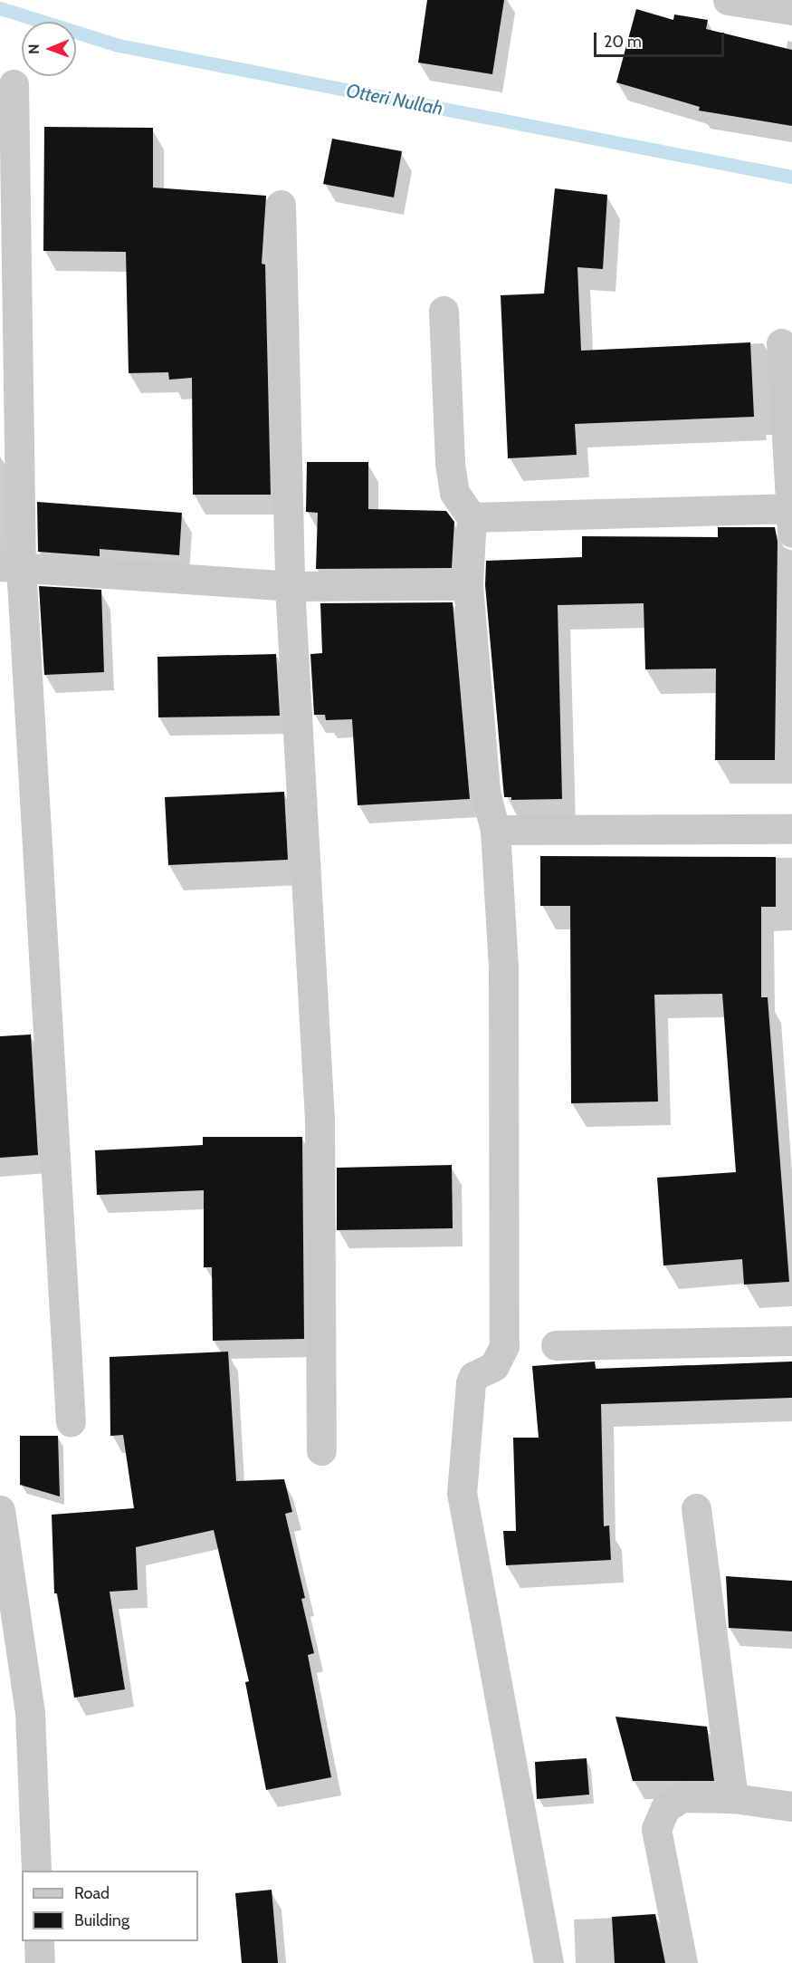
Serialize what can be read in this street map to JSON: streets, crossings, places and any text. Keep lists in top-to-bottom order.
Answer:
{
  "water": ["Otteri Nullah"],
  "legend": ["Road", "Building"],
  "scale_bar": "20 m",
  "north": "left"
}
